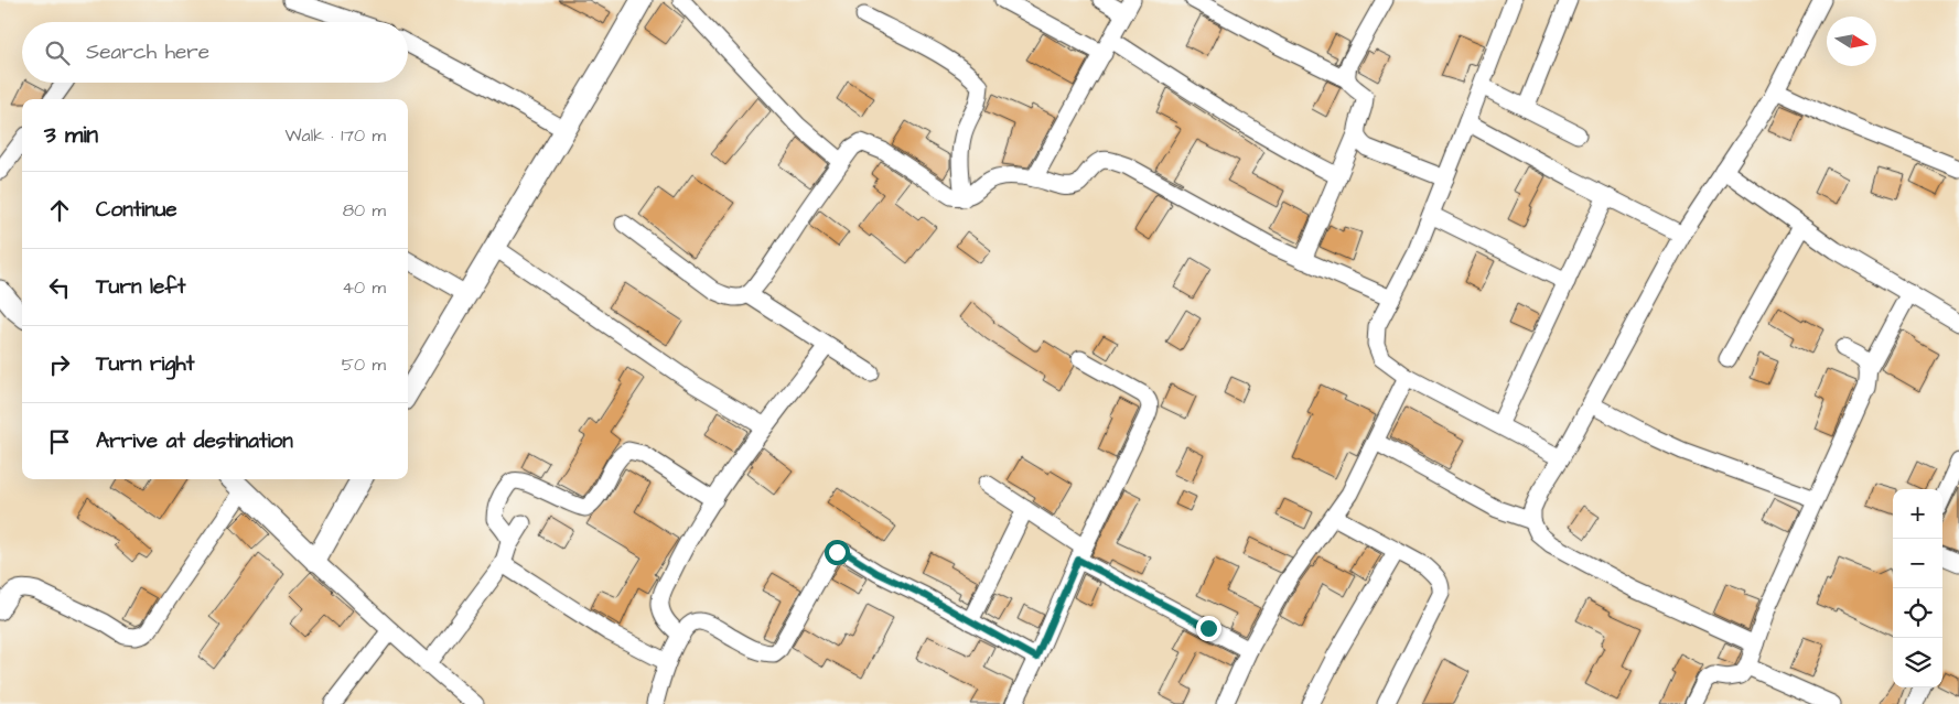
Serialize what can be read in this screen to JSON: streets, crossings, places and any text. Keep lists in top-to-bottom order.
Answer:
{
  "north": "right",
  "page": {
    "search": "Search here",
    "heading": ["3 min", "Walk · 170 m"],
    "list": [
      ["Continue", "80 m"],
      ["Turn left", "40 m"],
      ["Turn right", "50 m"],
      "Arrive at destination"
    ],
    "map_buttons": ["+", "−"]
  }
}
